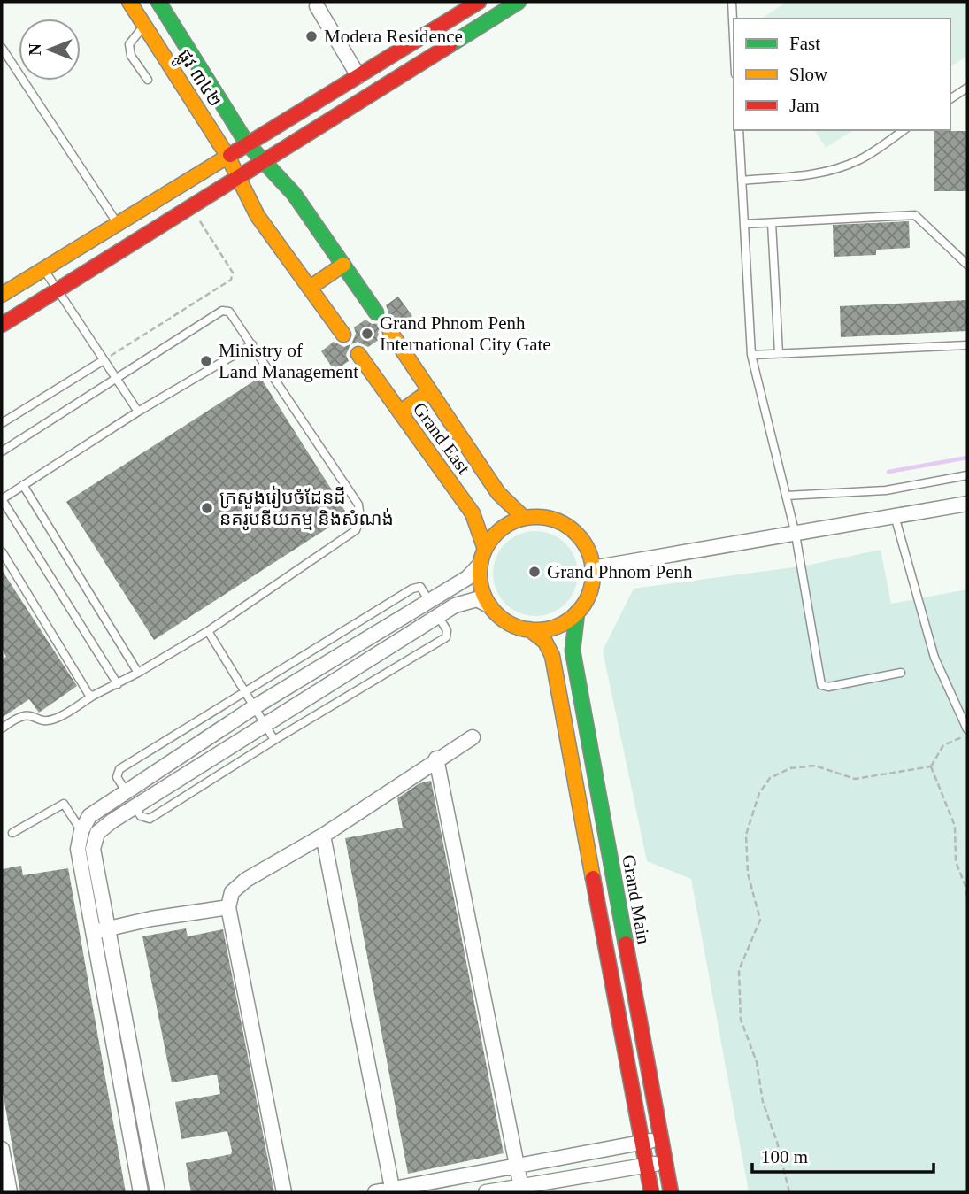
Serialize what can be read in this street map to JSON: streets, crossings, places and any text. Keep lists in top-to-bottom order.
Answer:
{
  "streets": {
    "street": ["ផ្លូវ ៣៤២", "Grand East", "Grand Main"]
  },
  "crossings": [
    ["Grand East", "Grand Main"]
  ],
  "places": [
    "Modera Residence",
    "Grand Phnom Penh International City Gate",
    "Ministry of Land Management",
    "ក្រសួងរៀបចំដែនដី នគរូបនីយកម្ម និងសំណង់",
    "Grand Phnom Penh"
  ],
  "legend": ["Fast", "Slow", "Jam"],
  "scale_bar": "100 m",
  "north": "left"
}
